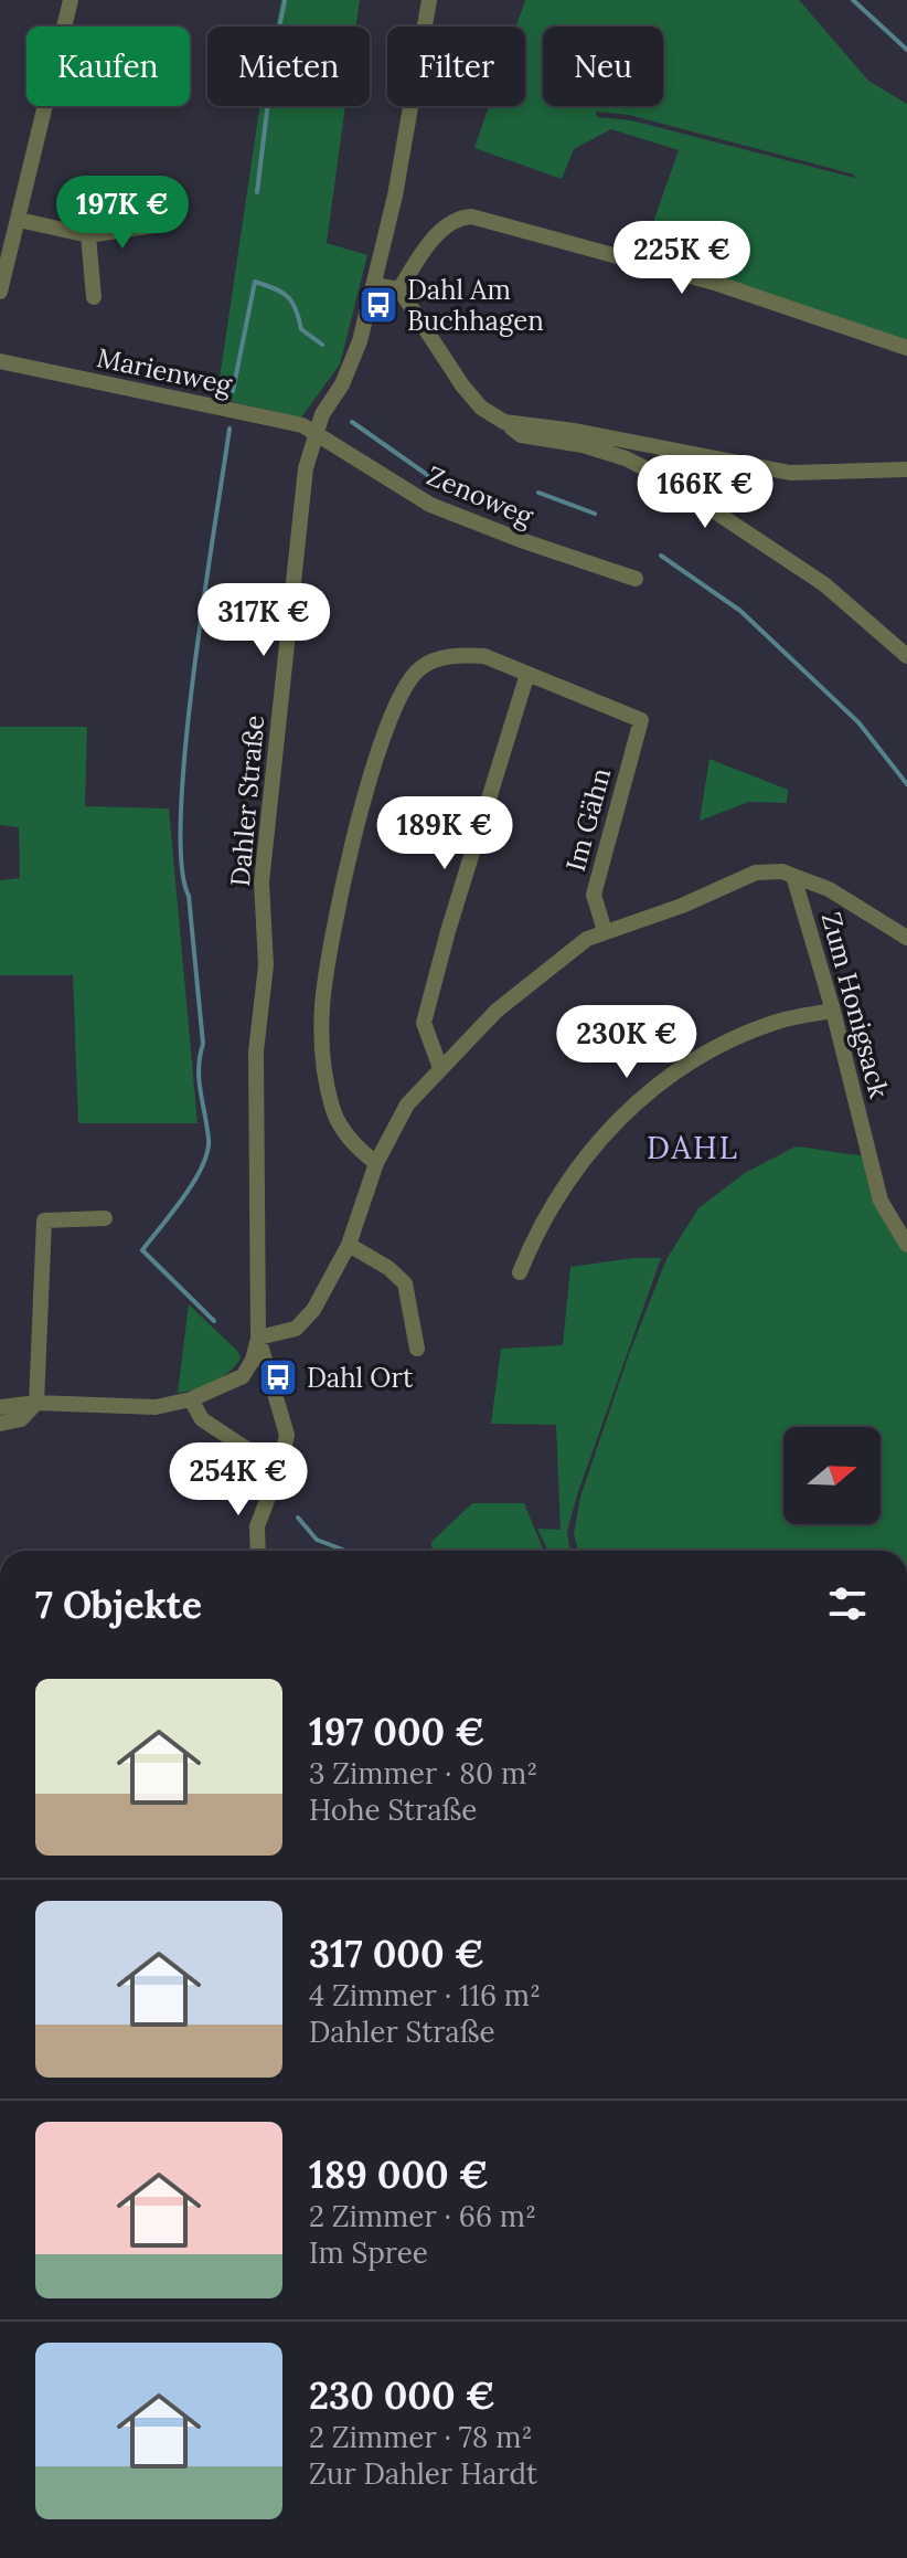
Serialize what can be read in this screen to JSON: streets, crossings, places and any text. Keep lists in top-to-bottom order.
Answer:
{
  "streets": {
    "street": [
      "Marienweg",
      "Zenoweg",
      "Dahler Straße",
      "Im Gähn",
      "Zum Honigsack"
    ]
  },
  "crossings": [
    ["Marienweg", "Zenoweg"],
    ["Marienweg", "Dahler Straße"],
    ["Zenoweg", "Dahler Straße"],
    ["Dahler Straße", "Zum Honigsack"],
    ["Im Gähn", "Zum Honigsack"]
  ],
  "districts": ["DAHL"],
  "places": {
    "bus stop": ["Dahl Am Buchhagen", "Dahl Ort"]
  },
  "north": "right",
  "page": {
    "chip": [
      "Kaufen",
      "Mieten",
      "Filter",
      "Neu"
    ],
    "price": [
      "197K €",
      "225K €",
      "166K €",
      "317K €",
      "189K €",
      "230K €",
      "254K €"
    ],
    "heading": "7 Objekte",
    "list": [
      {
        "name": "197 000 €",
        "note": "3 Zimmer · 80 m² · Hohe Straße"
      },
      {
        "name": "317 000 €",
        "note": "4 Zimmer · 116 m² · Dahler Straße"
      },
      {
        "name": "189 000 €",
        "note": "2 Zimmer · 66 m² · Im Spree"
      },
      {
        "name": "230 000 €",
        "note": "2 Zimmer · 78 m² · Zur Dahler Hardt"
      }
    ]
  }
}
